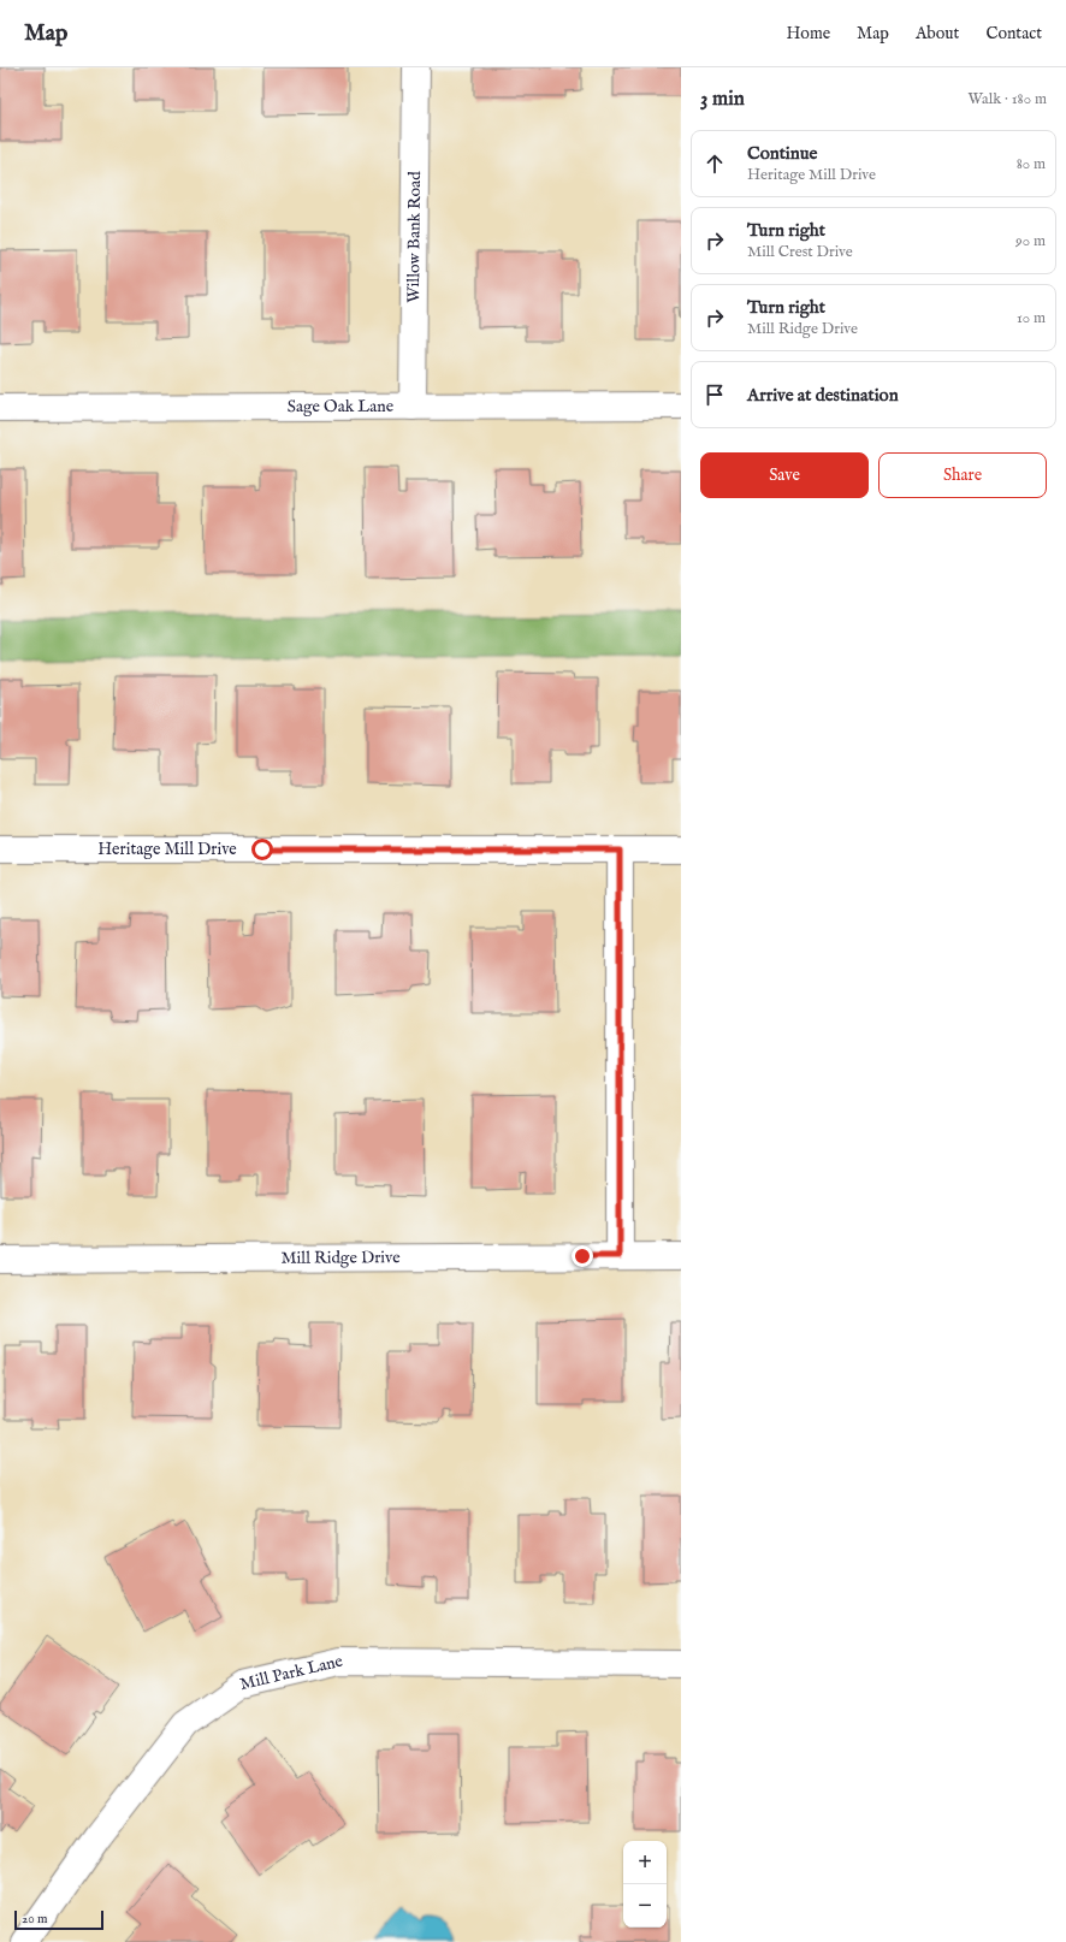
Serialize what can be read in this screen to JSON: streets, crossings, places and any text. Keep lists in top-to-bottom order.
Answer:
{
  "streets": {
    "street": [
      "Willow Bank Road",
      "Sage Oak Lane",
      "Heritage Mill Drive",
      "Mill Ridge Drive",
      "Mill Park Lane"
    ]
  },
  "crossings": [
    ["Willow Bank Road", "Sage Oak Lane"]
  ],
  "scale_bar": "20 m",
  "page": {
    "header": "Map",
    "nav": [
      "Home",
      "Map",
      "About",
      "Contact"
    ],
    "heading": ["3 min", "Walk · 180 m"],
    "list": [
      ["Continue", "Heritage Mill Drive", "80 m"],
      ["Turn right", "Mill Crest Drive", "90 m"],
      ["Turn right", "Mill Ridge Drive", "10 m"],
      "Arrive at destination"
    ],
    "buttons": ["Save", "Share"],
    "map_buttons": ["+", "−"],
    "scale": "20 m"
  }
}
